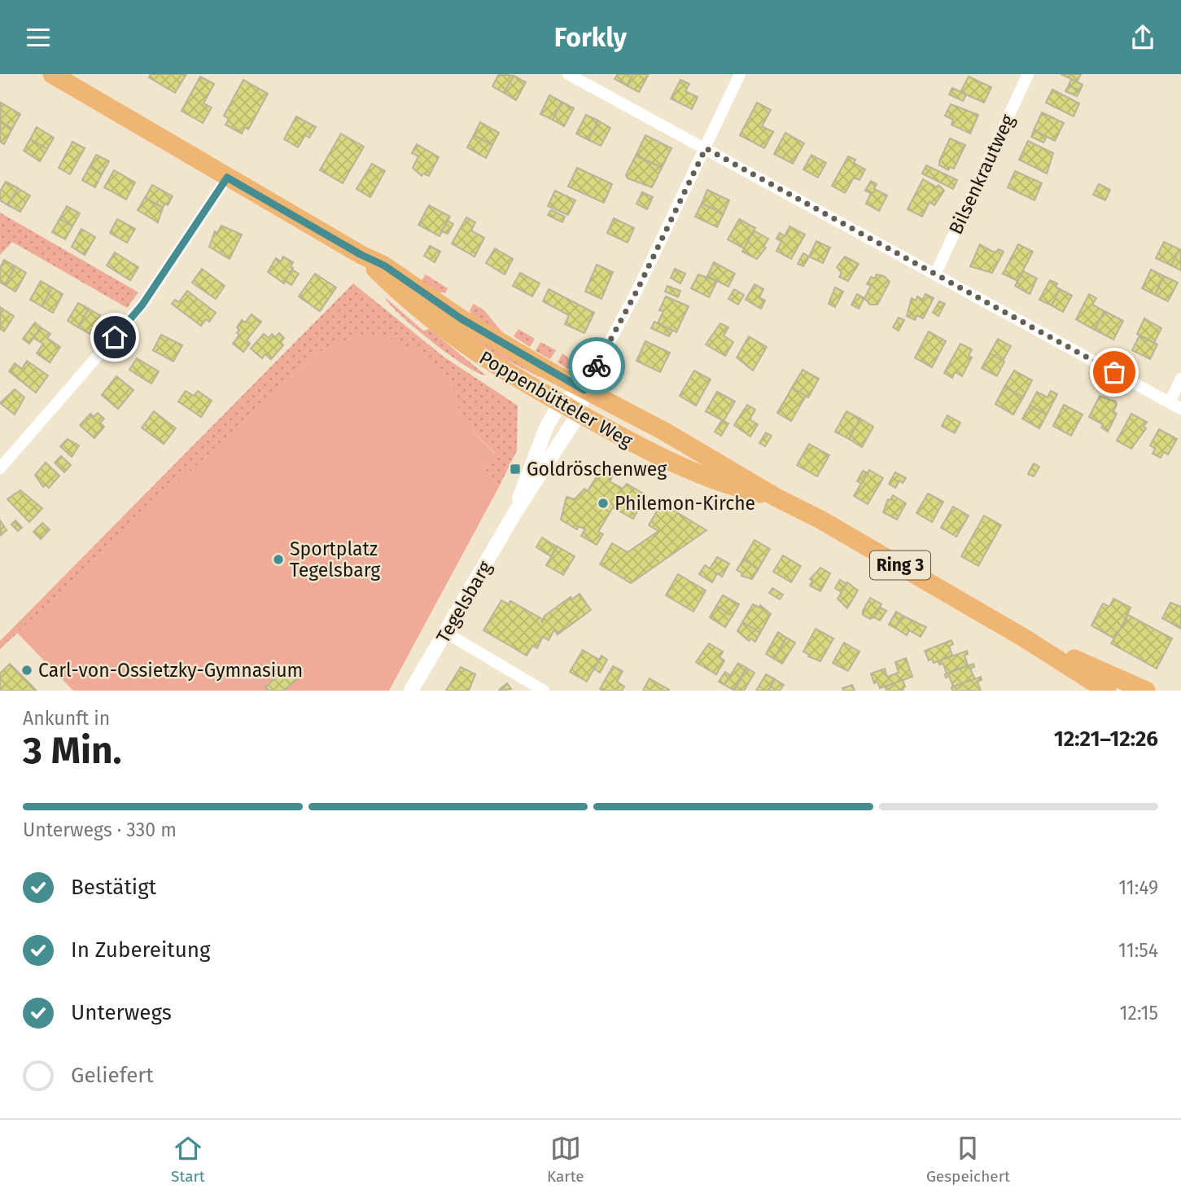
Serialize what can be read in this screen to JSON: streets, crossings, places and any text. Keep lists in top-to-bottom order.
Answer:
{
  "streets": {
    "main road": ["Poppenbütteler Weg", "Ring 3"],
    "street": ["Bilsenkrautweg", "Tegelsbarg"]
  },
  "crossings": [
    ["Poppenbütteler Weg", "Tegelsbarg"]
  ],
  "places": {
    "transit": ["Goldröschenweg"],
    "other": ["Philemon-Kirche", "Sportplatz Tegelsbarg", "Carl-von-Ossietzky-Gymnasium"]
  },
  "page": {
    "header": "Forkly",
    "heading": ["3 Min.", "Ankunft in", "12:21–12:26"],
    "bar": "Unterwegs · 330 m",
    "list": [
      ["Bestätigt", "11:49"],
      ["In Zubereitung", "11:54"],
      ["Unterwegs", "12:15"],
      "Geliefert"
    ],
    "tabs": ["Start", "Karte", "Gespeichert"]
  }
}
